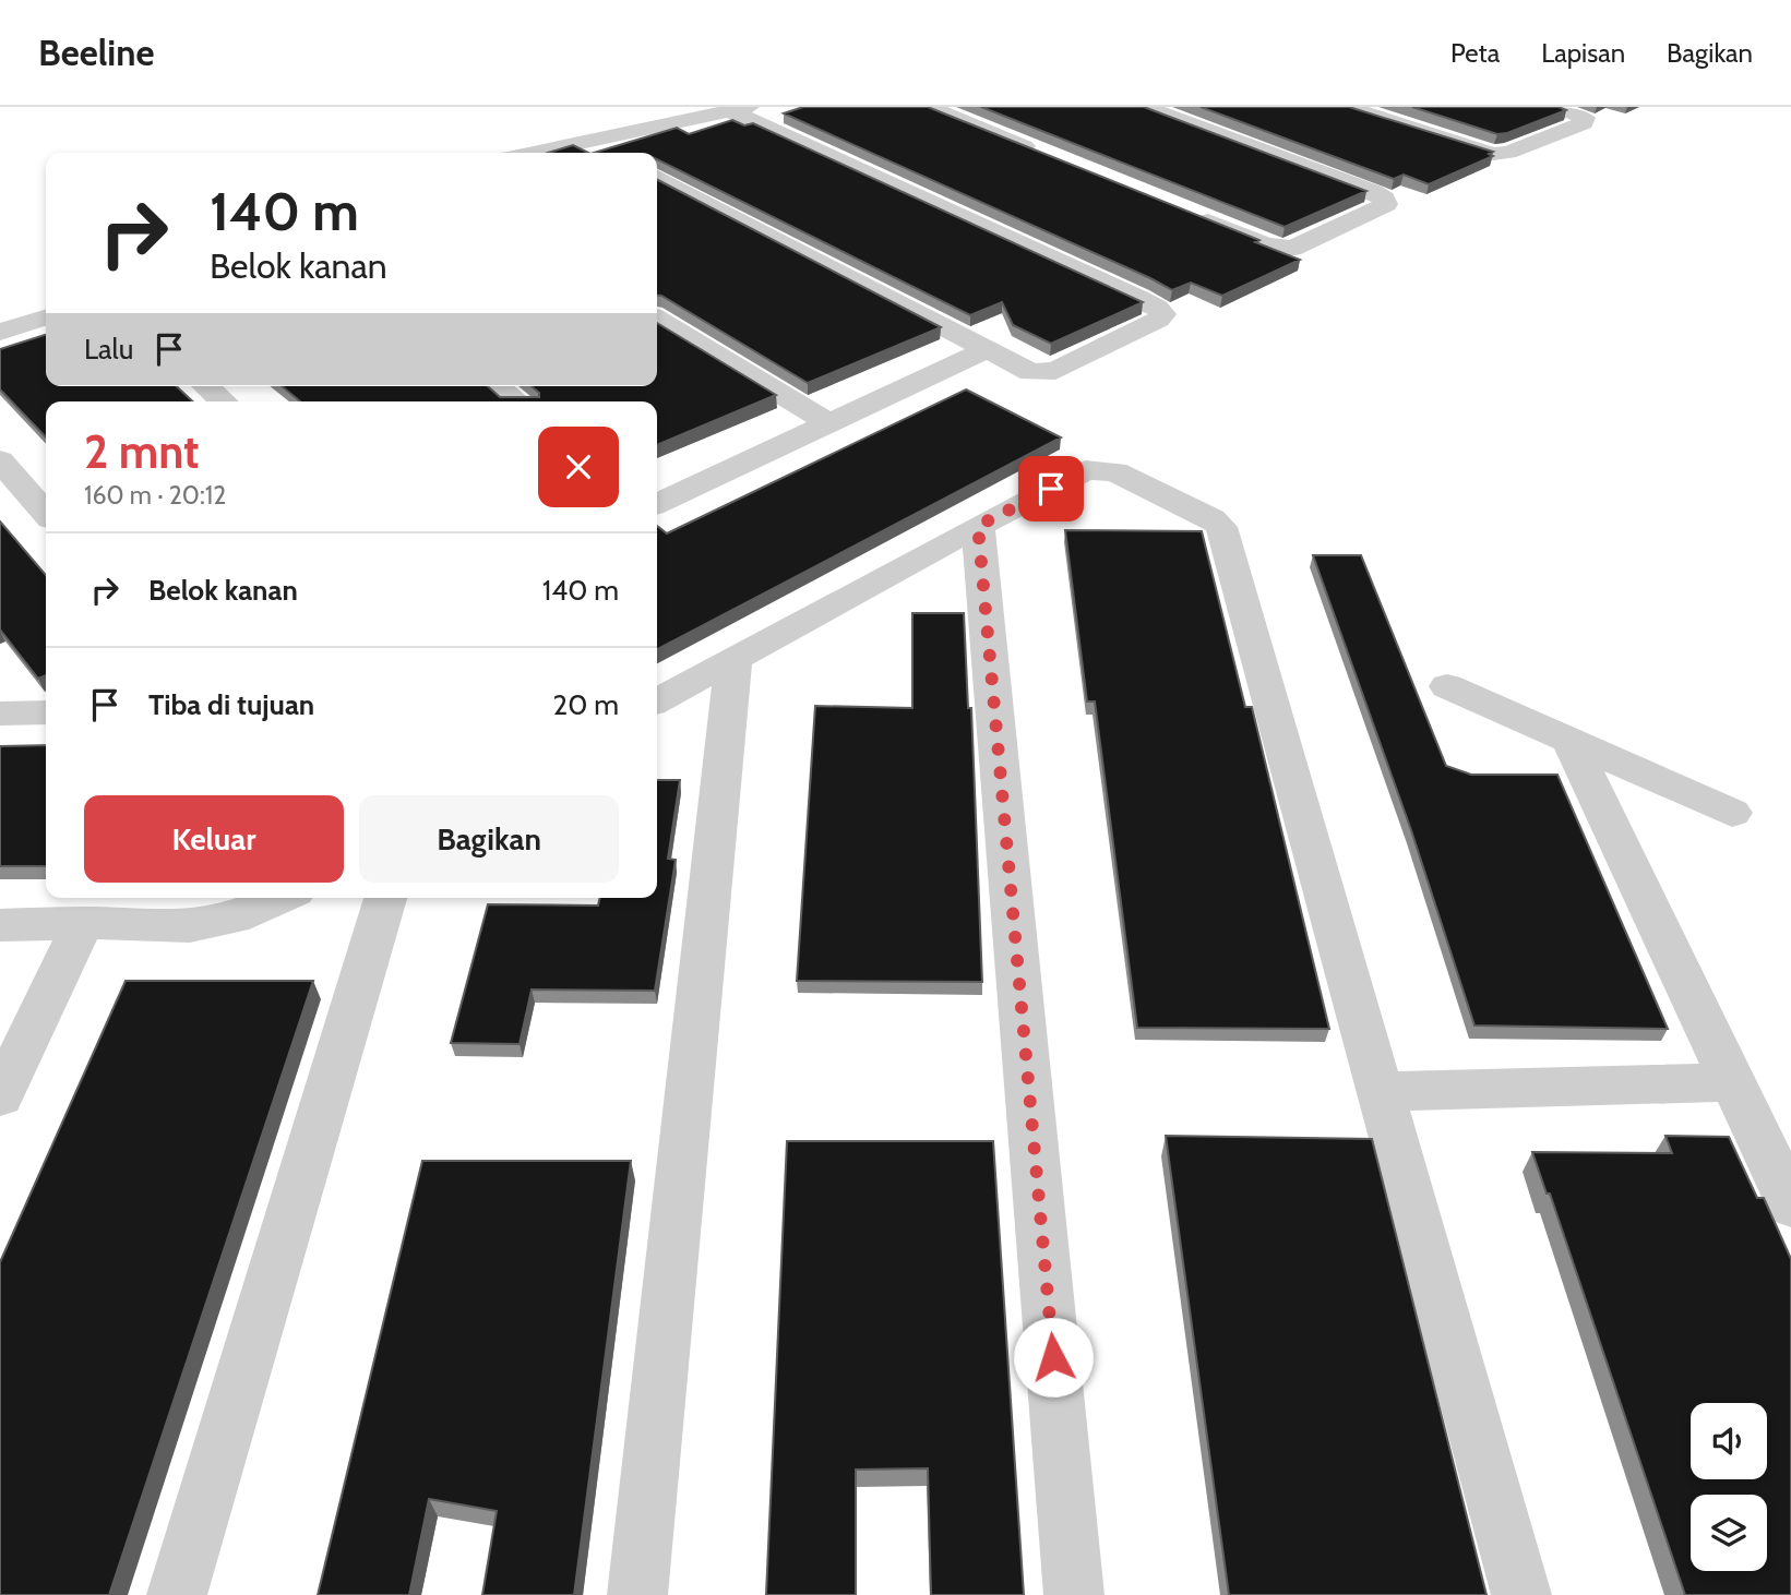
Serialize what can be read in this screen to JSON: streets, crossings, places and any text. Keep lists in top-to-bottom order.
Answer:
{
  "page": {
    "header": "Beeline",
    "nav": ["Peta", "Lapisan", "Bagikan"],
    "turn": ["140 m", "Belok kanan"],
    "then": "Lalu",
    "heading": ["2 mnt", "160 m · 20:12"],
    "list": [
      {
        "name": "Belok kanan",
        "value": "140 m"
      },
      {
        "name": "Tiba di tujuan",
        "value": "20 m"
      }
    ],
    "buttons": ["Keluar", "Bagikan"]
  }
}
